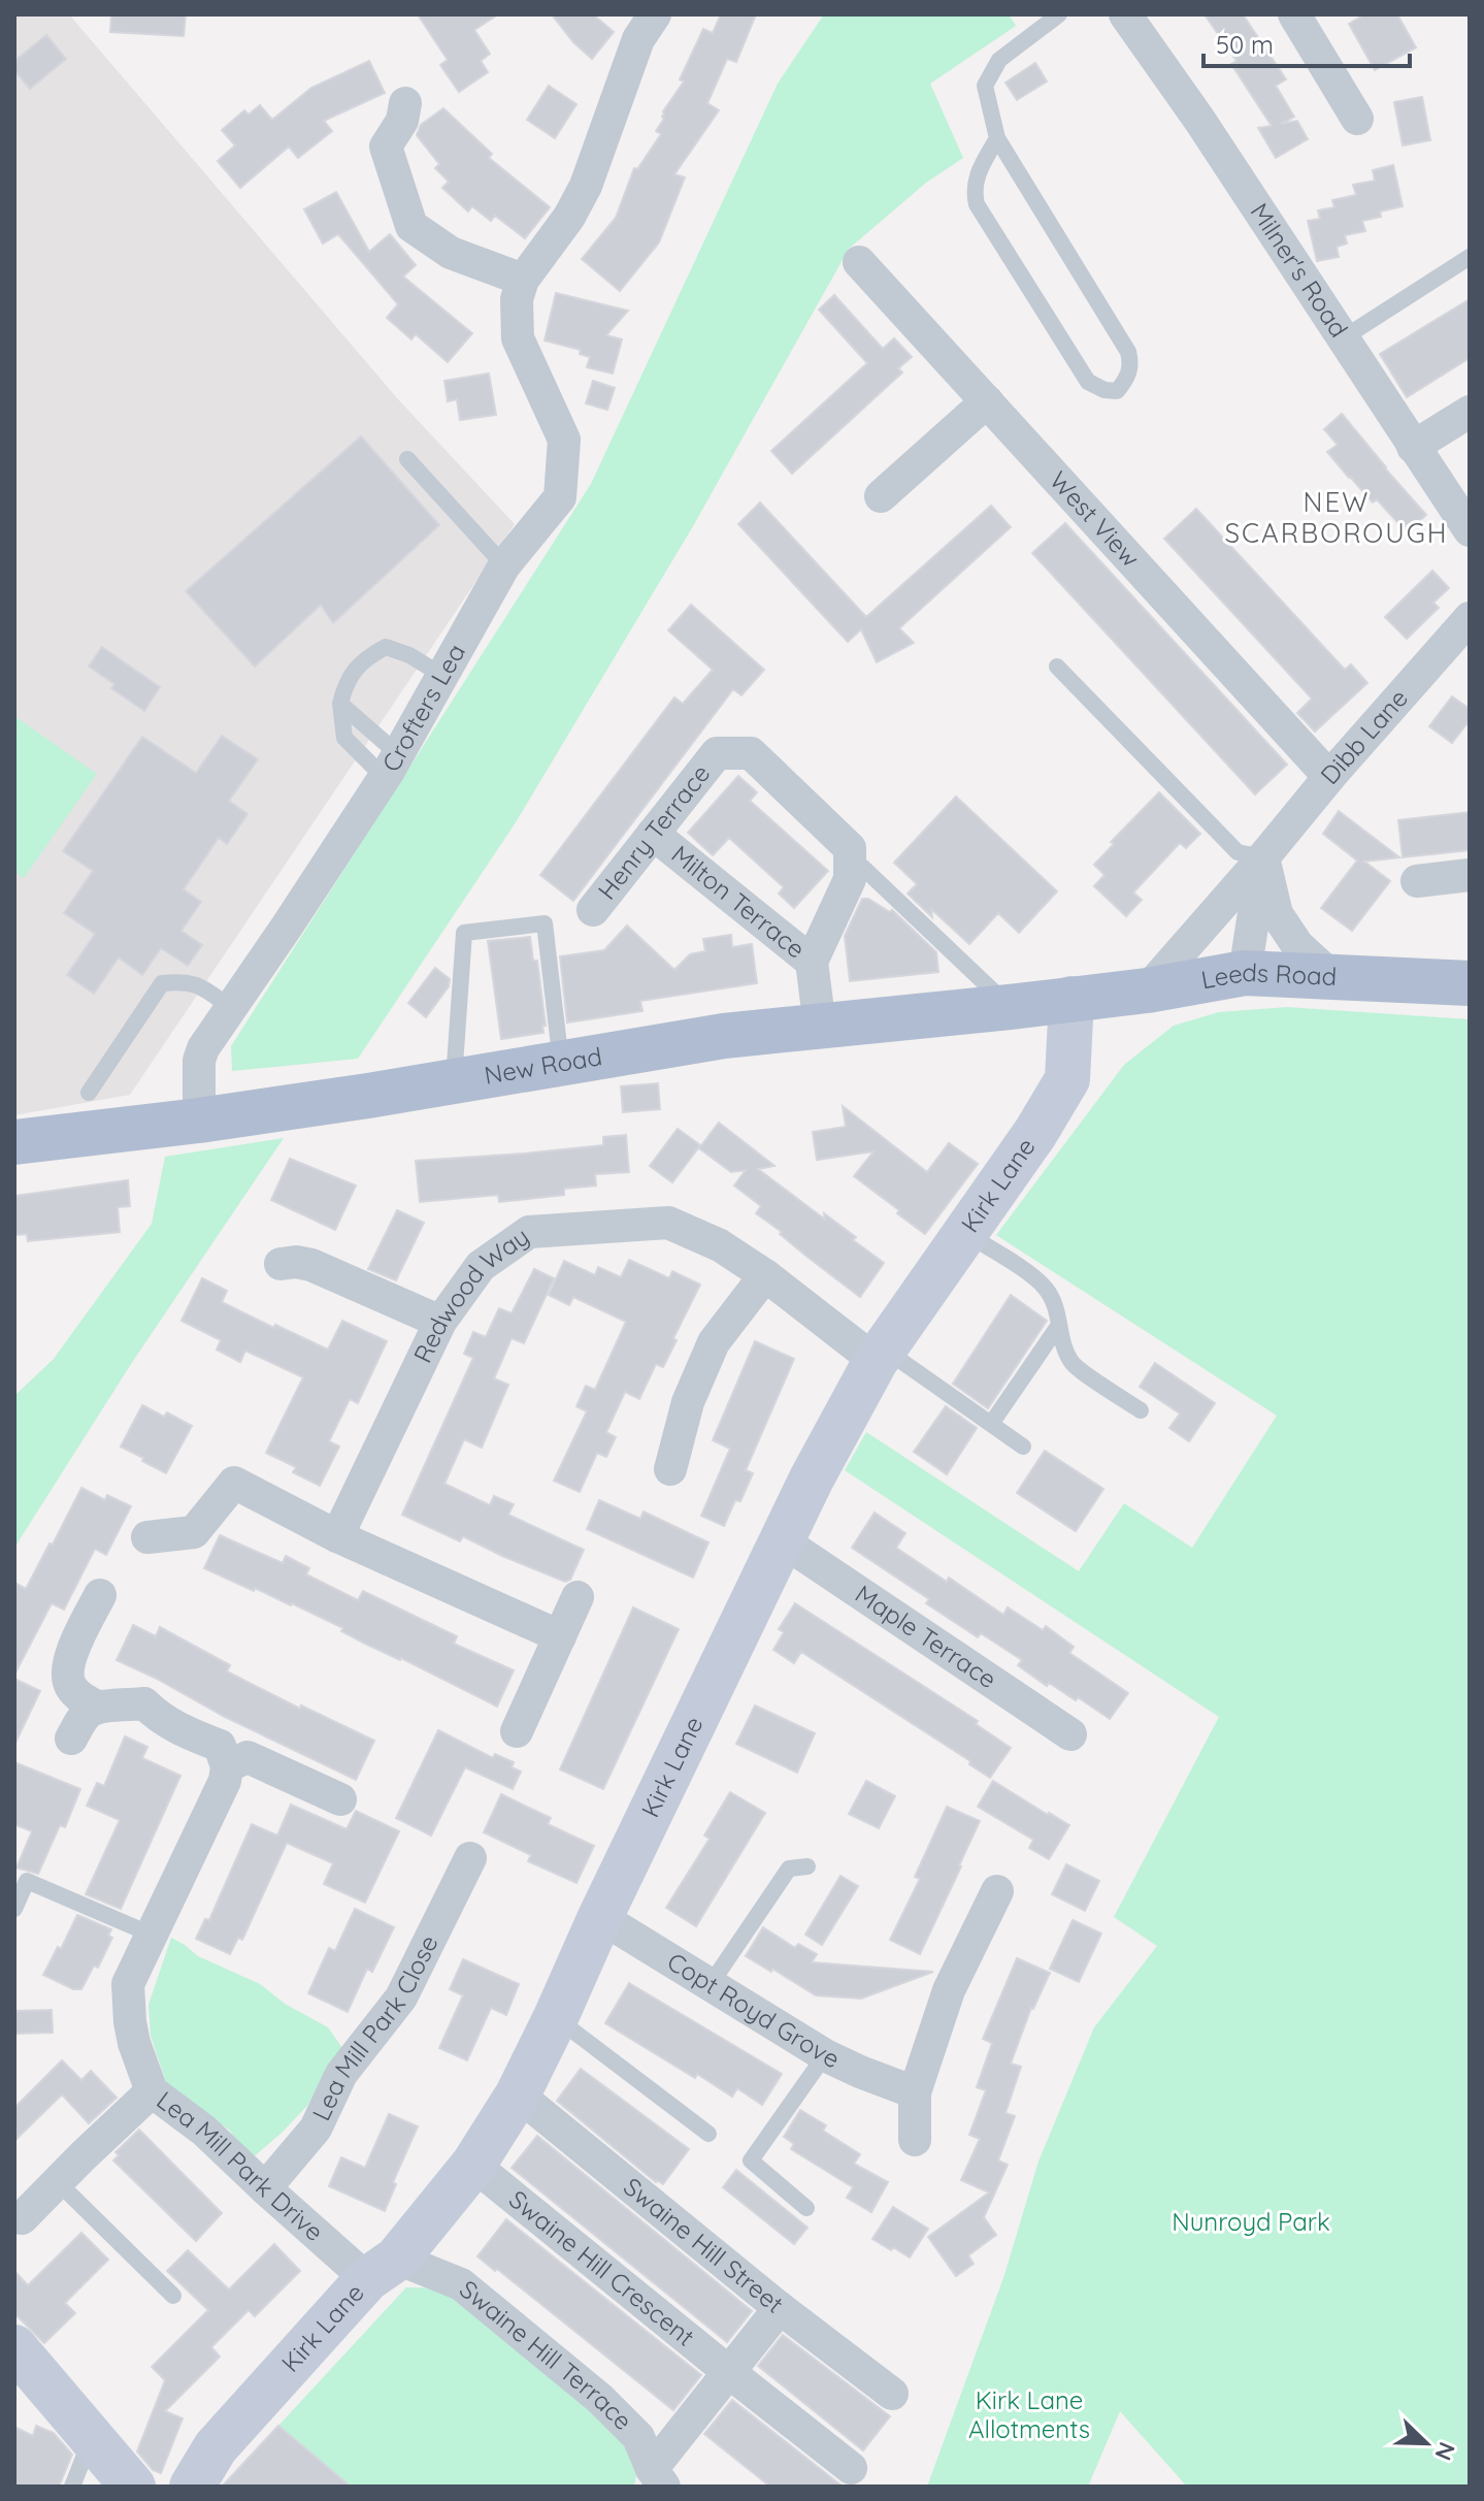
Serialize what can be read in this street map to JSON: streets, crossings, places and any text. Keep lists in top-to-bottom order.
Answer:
{
  "streets": {
    "main road": ["Leeds Road", "New Road"],
    "street": [
      "Milner's Road",
      "West View",
      "Crofters Lea",
      "Dibb Lane",
      "Henry Terrace",
      "Milton Terrace",
      "Kirk Lane",
      "Redwood Way",
      "Maple Terrace",
      "Copt Royd Grove",
      "Lea Mill Park Close",
      "Lea Mill Park Drive",
      "Swaine Hill Street",
      "Swaine Hill Crescent",
      "Swaine Hill Terrace"
    ]
  },
  "crossings": [
    ["West View", "Dibb Lane"],
    ["Crofters Lea", "New Road"],
    ["Dibb Lane", "Leeds Road"],
    ["Henry Terrace", "Milton Terrace"],
    ["Milton Terrace", "New Road"],
    ["Leeds Road", "New Road"],
    ["Leeds Road", "Kirk Lane"],
    ["New Road", "Kirk Lane"],
    ["Kirk Lane", "Redwood Way"],
    ["Kirk Lane", "Maple Terrace"],
    ["Kirk Lane", "Copt Royd Grove"],
    ["Kirk Lane", "Lea Mill Park Drive"],
    ["Kirk Lane", "Swaine Hill Street"],
    ["Kirk Lane", "Swaine Hill Crescent"],
    ["Kirk Lane", "Swaine Hill Terrace"],
    ["Lea Mill Park Close", "Lea Mill Park Drive"],
    ["Lea Mill Park Drive", "Swaine Hill Terrace"]
  ],
  "districts": ["NEW SCARBOROUGH"],
  "parks": ["Nunroyd Park", "Kirk Lane Allotments"],
  "scale_bar": "50 m",
  "north": "bottom right"
}
